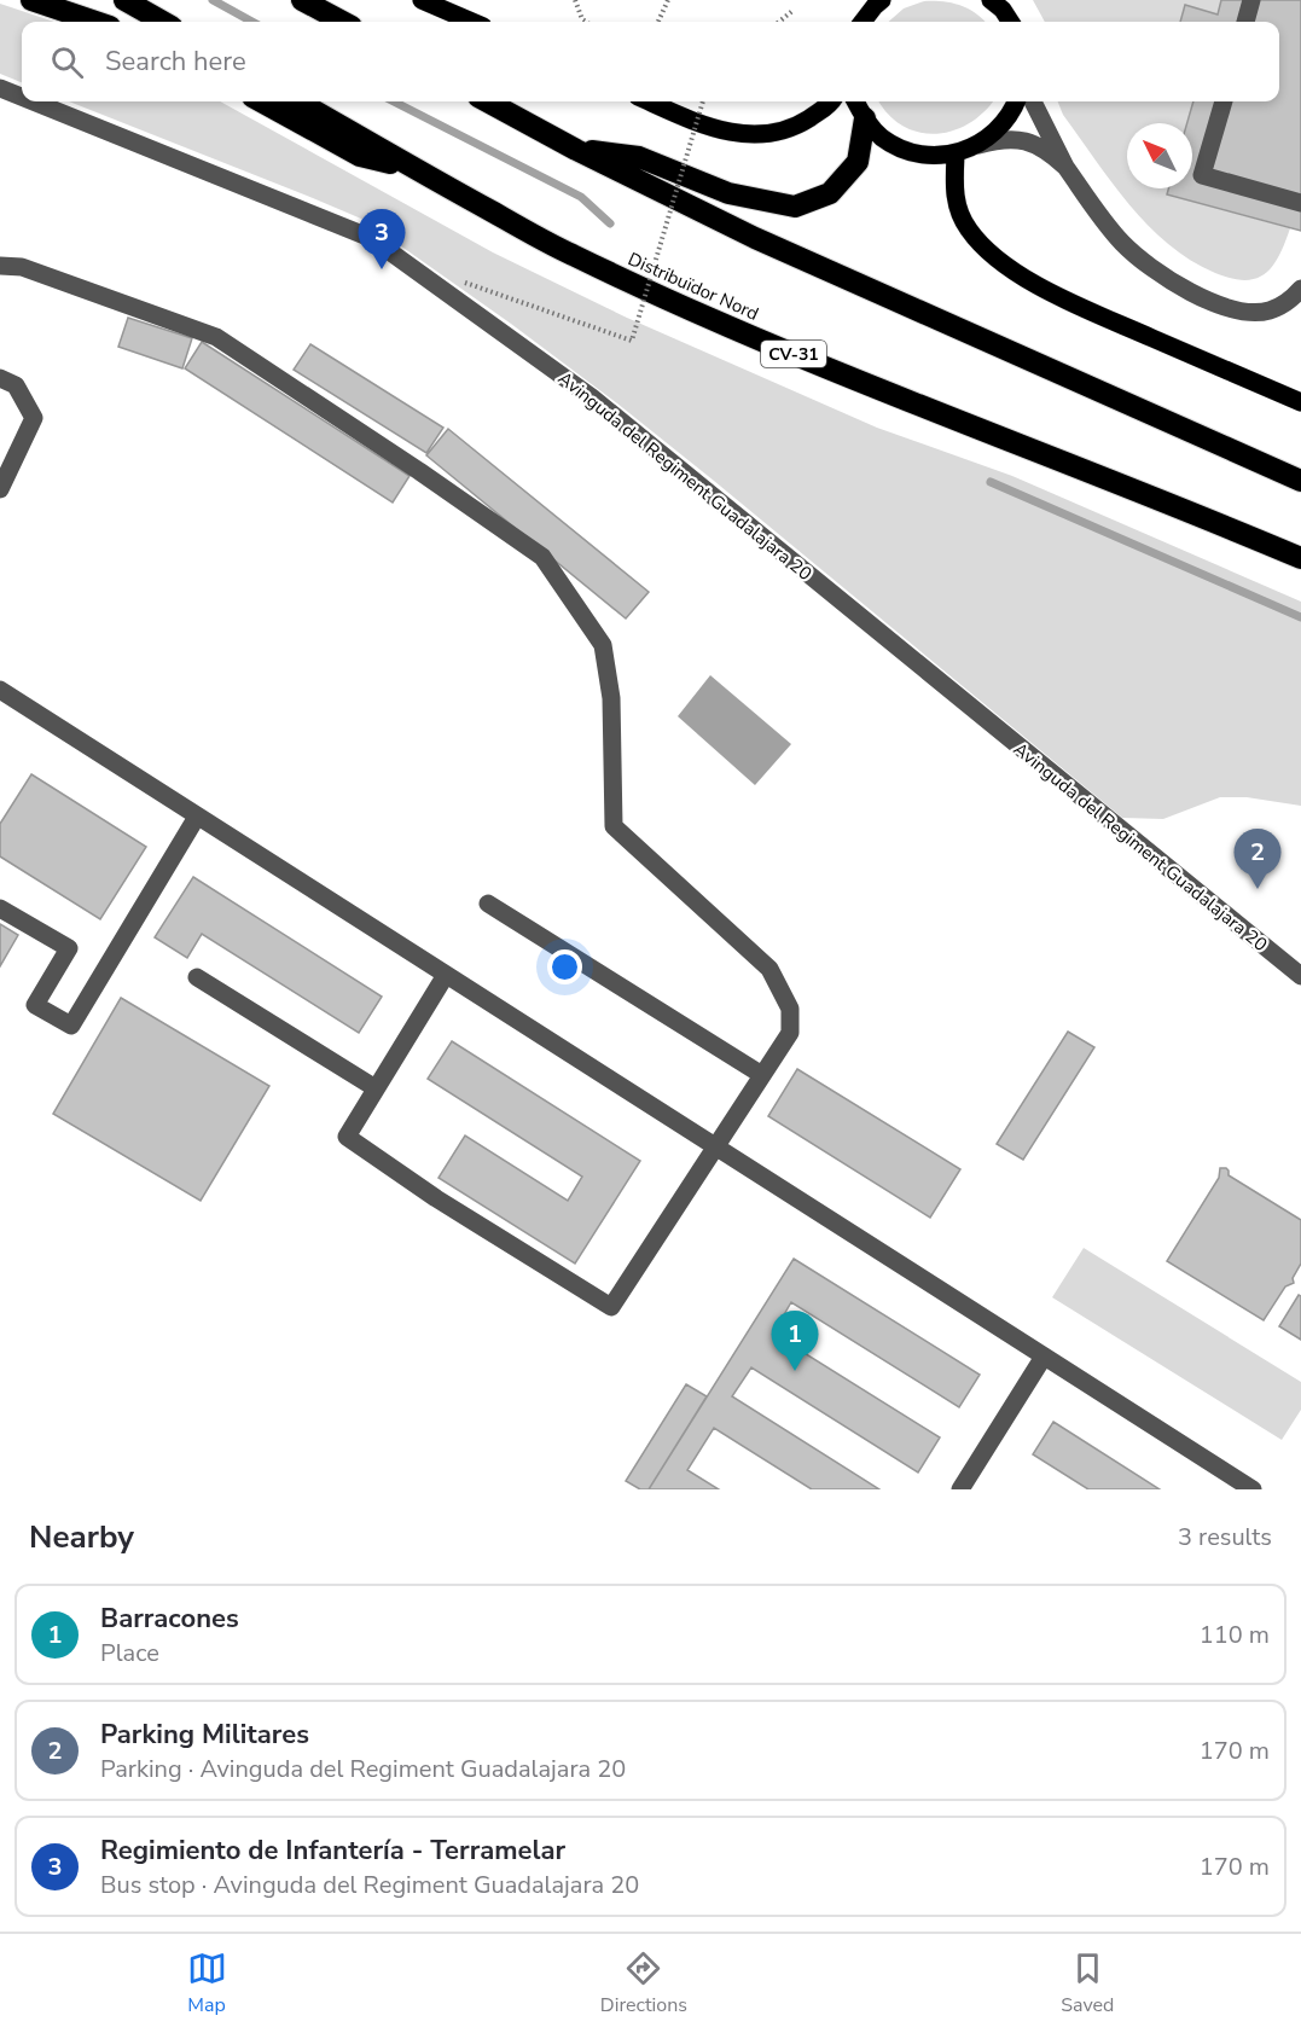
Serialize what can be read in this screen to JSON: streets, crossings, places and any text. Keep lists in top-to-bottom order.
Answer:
{
  "streets": {
    "highway": ["Distribuïdor Nord", "CV-31"],
    "street": ["Avinguda del Regiment Guadalajara 20"]
  },
  "north": "top left",
  "page": {
    "search": "Search here",
    "pins": ["3", "2", "1"],
    "heading": ["Nearby", "3 results"],
    "list": [
      {
        "mark": "1",
        "name": "Barracones",
        "note": "Place",
        "value": "110 m"
      },
      {
        "mark": "2",
        "name": "Parking Militares",
        "note": "Parking · Avinguda del Regiment Guadalajara 20",
        "value": "170 m"
      },
      {
        "mark": "3",
        "name": "Regimiento de Infantería - Terramelar",
        "note": "Bus stop · Avinguda del Regiment Guadalajara 20",
        "value": "170 m"
      }
    ],
    "nav": ["Map", "Directions", "Saved"]
  }
}
